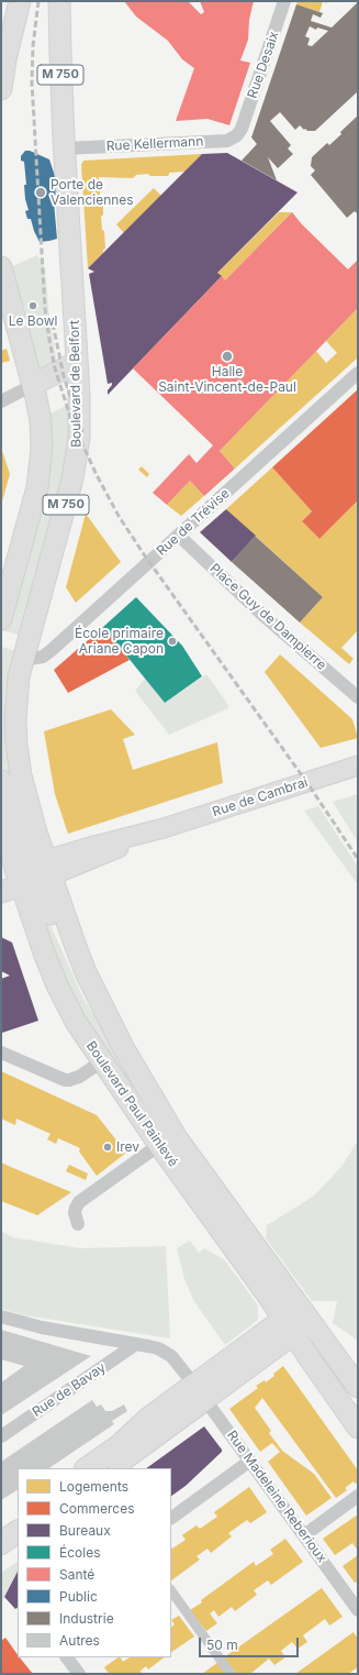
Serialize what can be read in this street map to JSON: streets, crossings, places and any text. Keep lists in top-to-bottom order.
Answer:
{
  "streets": {
    "main road": [
      "M 750",
      "Boulevard de Belfort",
      "Rue de Cambrai",
      "Boulevard Paul Painlevé"
    ],
    "street": [
      "Rue Desaix",
      "Rue Kellermann",
      "Rue de Trévise",
      "Place Guy de Dampierre",
      "Rue de Bavay",
      "Rue Madeleine Reberioux"
    ]
  },
  "crossings": [
    ["Rue Desaix", "Rue Kellermann"],
    ["Rue Kellermann", "Boulevard de Belfort"],
    ["Boulevard de Belfort", "Rue de Trévise"],
    ["Boulevard de Belfort", "Rue de Cambrai"],
    ["Boulevard de Belfort", "Boulevard Paul Painlevé"],
    ["Rue de Trévise", "Place Guy de Dampierre"],
    ["Rue de Cambrai", "Boulevard Paul Painlevé"]
  ],
  "places": [
    "Porte de Valenciennes",
    "Le Bowl",
    "Halle Saint-Vincent-de-Paul",
    "École primaire Ariane Capon",
    "Irev"
  ],
  "legend": [
    "Logements",
    "Commerces",
    "Bureaux",
    "Écoles",
    "Santé",
    "Public",
    "Industrie",
    "Autres"
  ],
  "scale_bar": "50 m"
}
